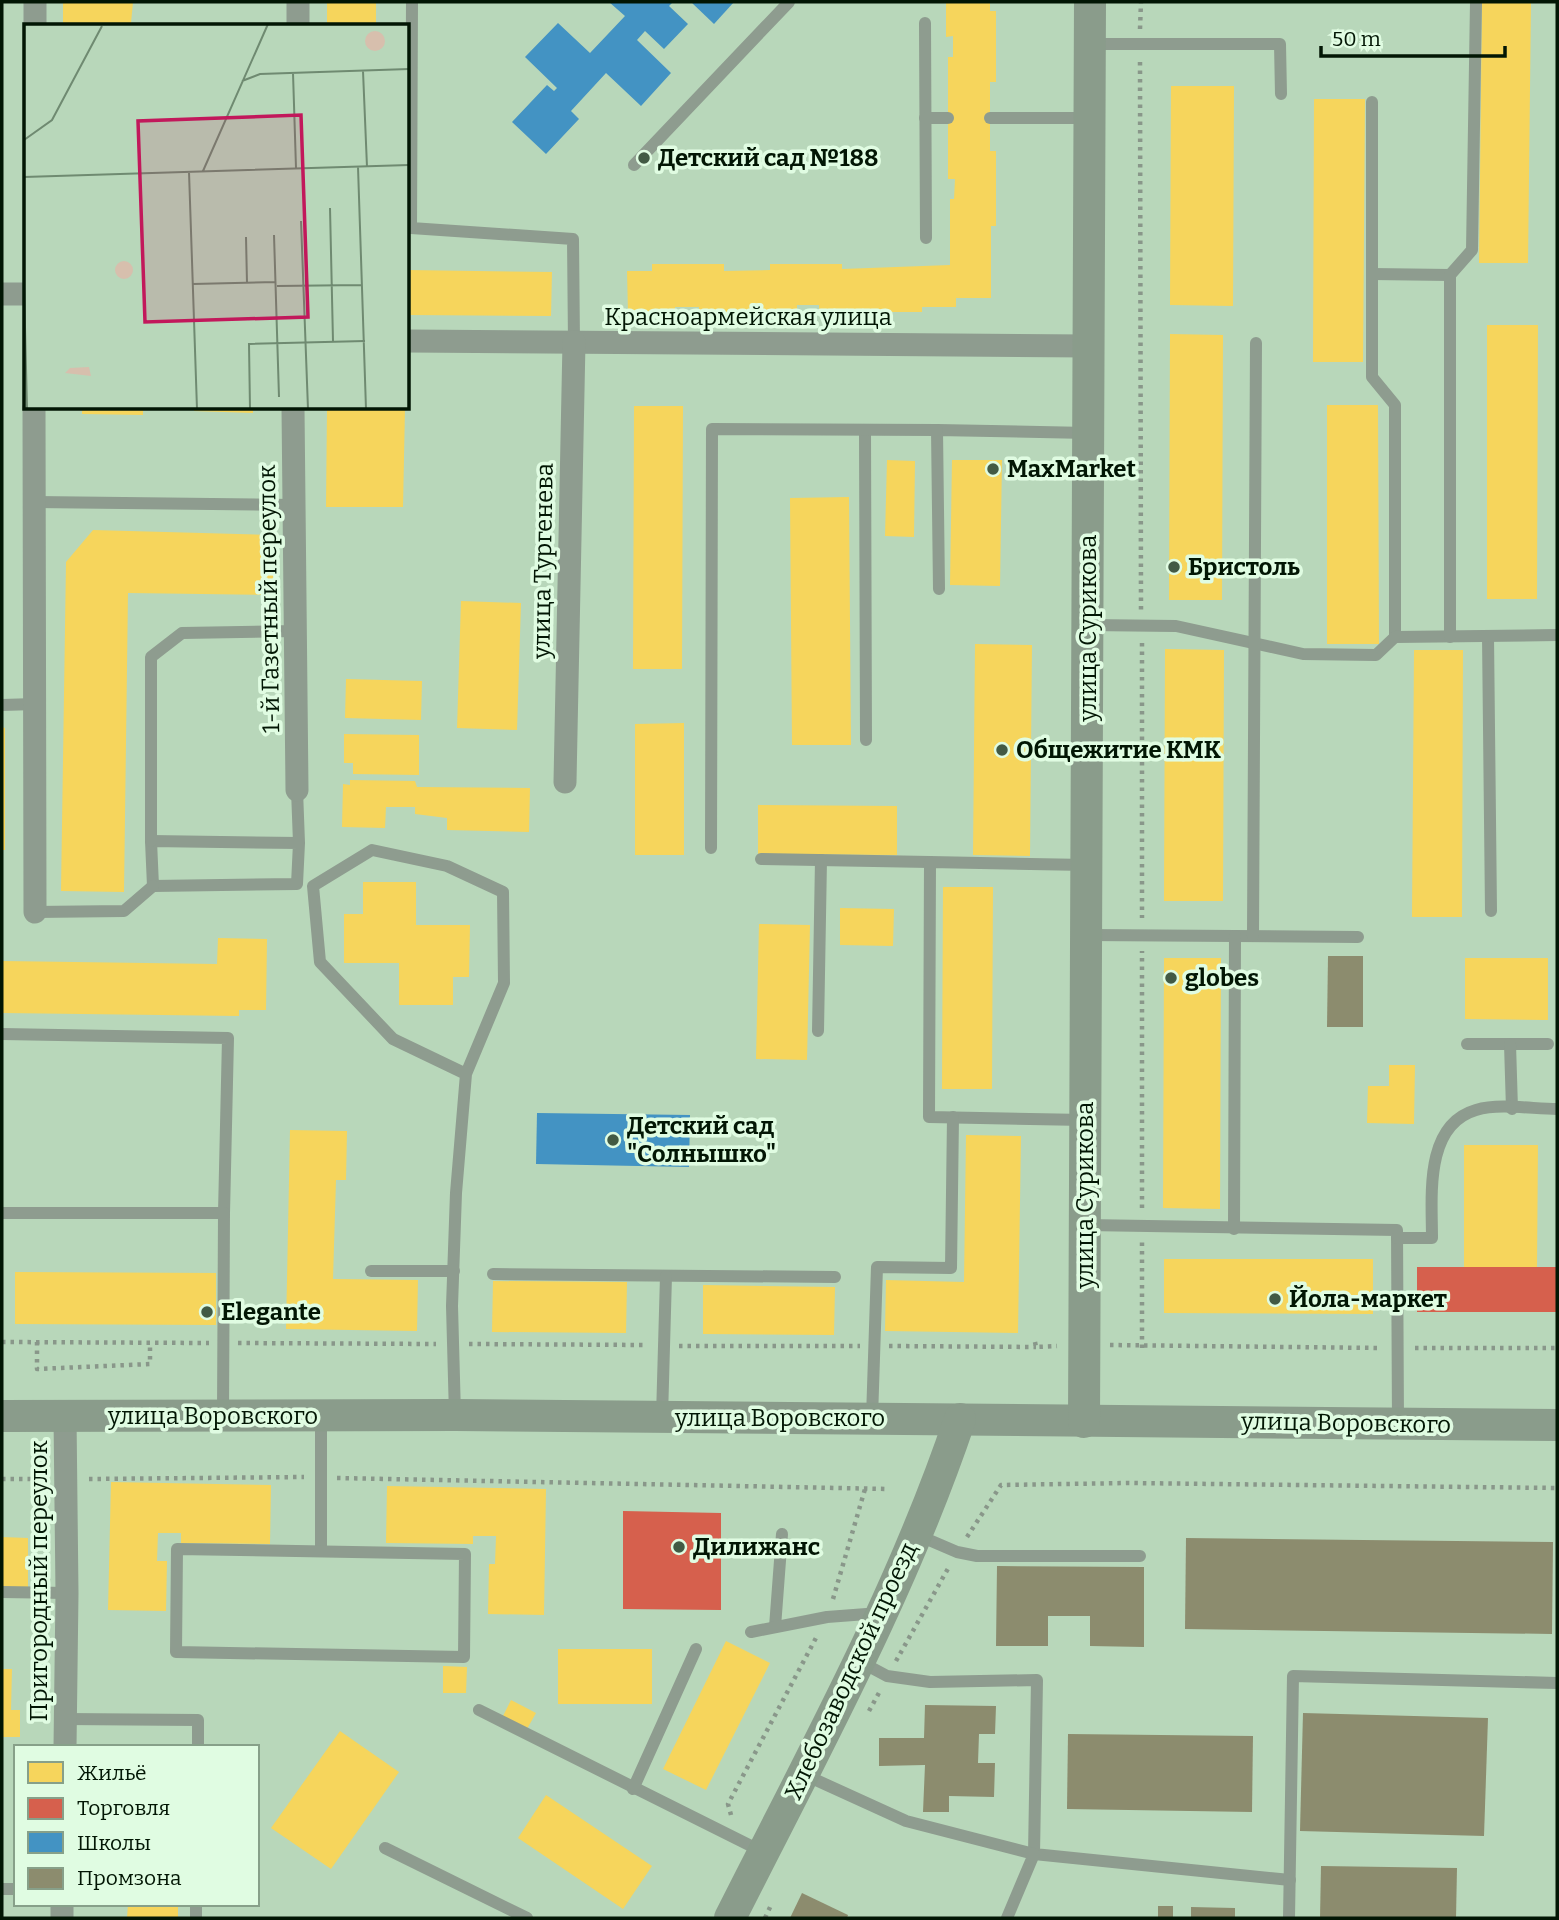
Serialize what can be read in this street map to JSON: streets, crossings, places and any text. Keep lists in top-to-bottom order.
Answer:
{
  "streets": {
    "street": [
      "Красноармейская улица",
      "улица Тургенева",
      "1-й Газетный переулок",
      "улица Сурикова",
      "улица Воровского",
      "Пригородный переулок",
      "Хлебозаводской проезд"
    ]
  },
  "crossings": [
    ["Красноармейская улица", "улица Тургенева"],
    ["Красноармейская улица", "улица Сурикова"],
    ["улица Сурикова", "улица Воровского"],
    ["улица Воровского", "Пригородный переулок"],
    ["улица Воровского", "Хлебозаводской проезд"]
  ],
  "places": [
    "Детский сад №188",
    "MaxMarket",
    "Бристоль",
    "Общежитие КМК",
    "globes",
    "Детский сад \"Солнышко\"",
    "Йола-маркет",
    "Elegante",
    "Дилижанс"
  ],
  "legend": [
    "Жильё",
    "Торговля",
    "Школы",
    "Промзона"
  ],
  "scale_bar": "50 m"
}
